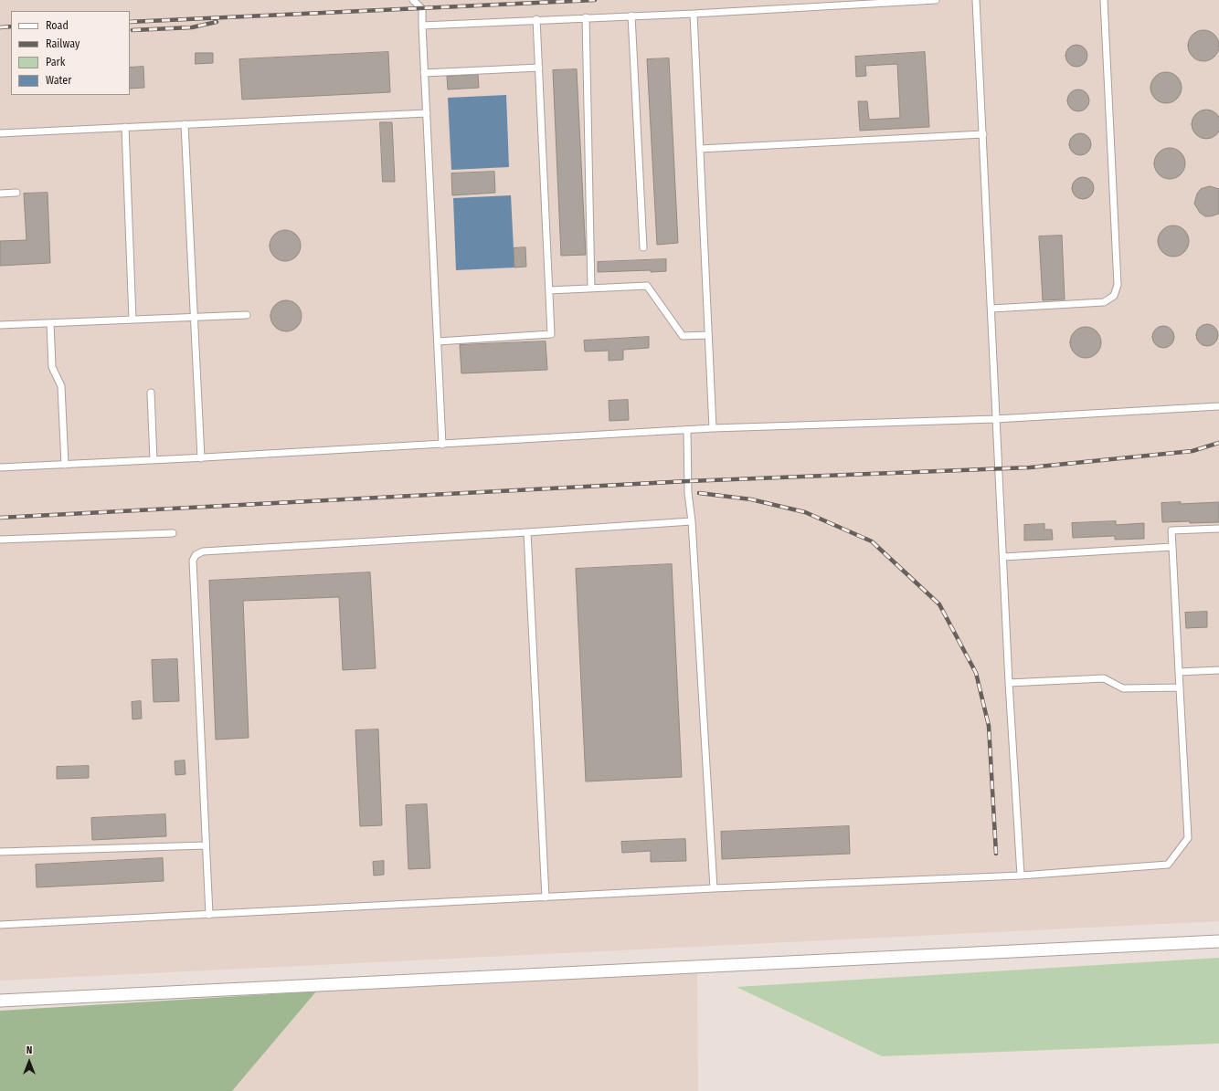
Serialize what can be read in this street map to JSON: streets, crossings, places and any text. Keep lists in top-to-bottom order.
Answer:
{
  "legend": [
    "Road",
    "Railway",
    "Park",
    "Water"
  ],
  "north": "top"
}
